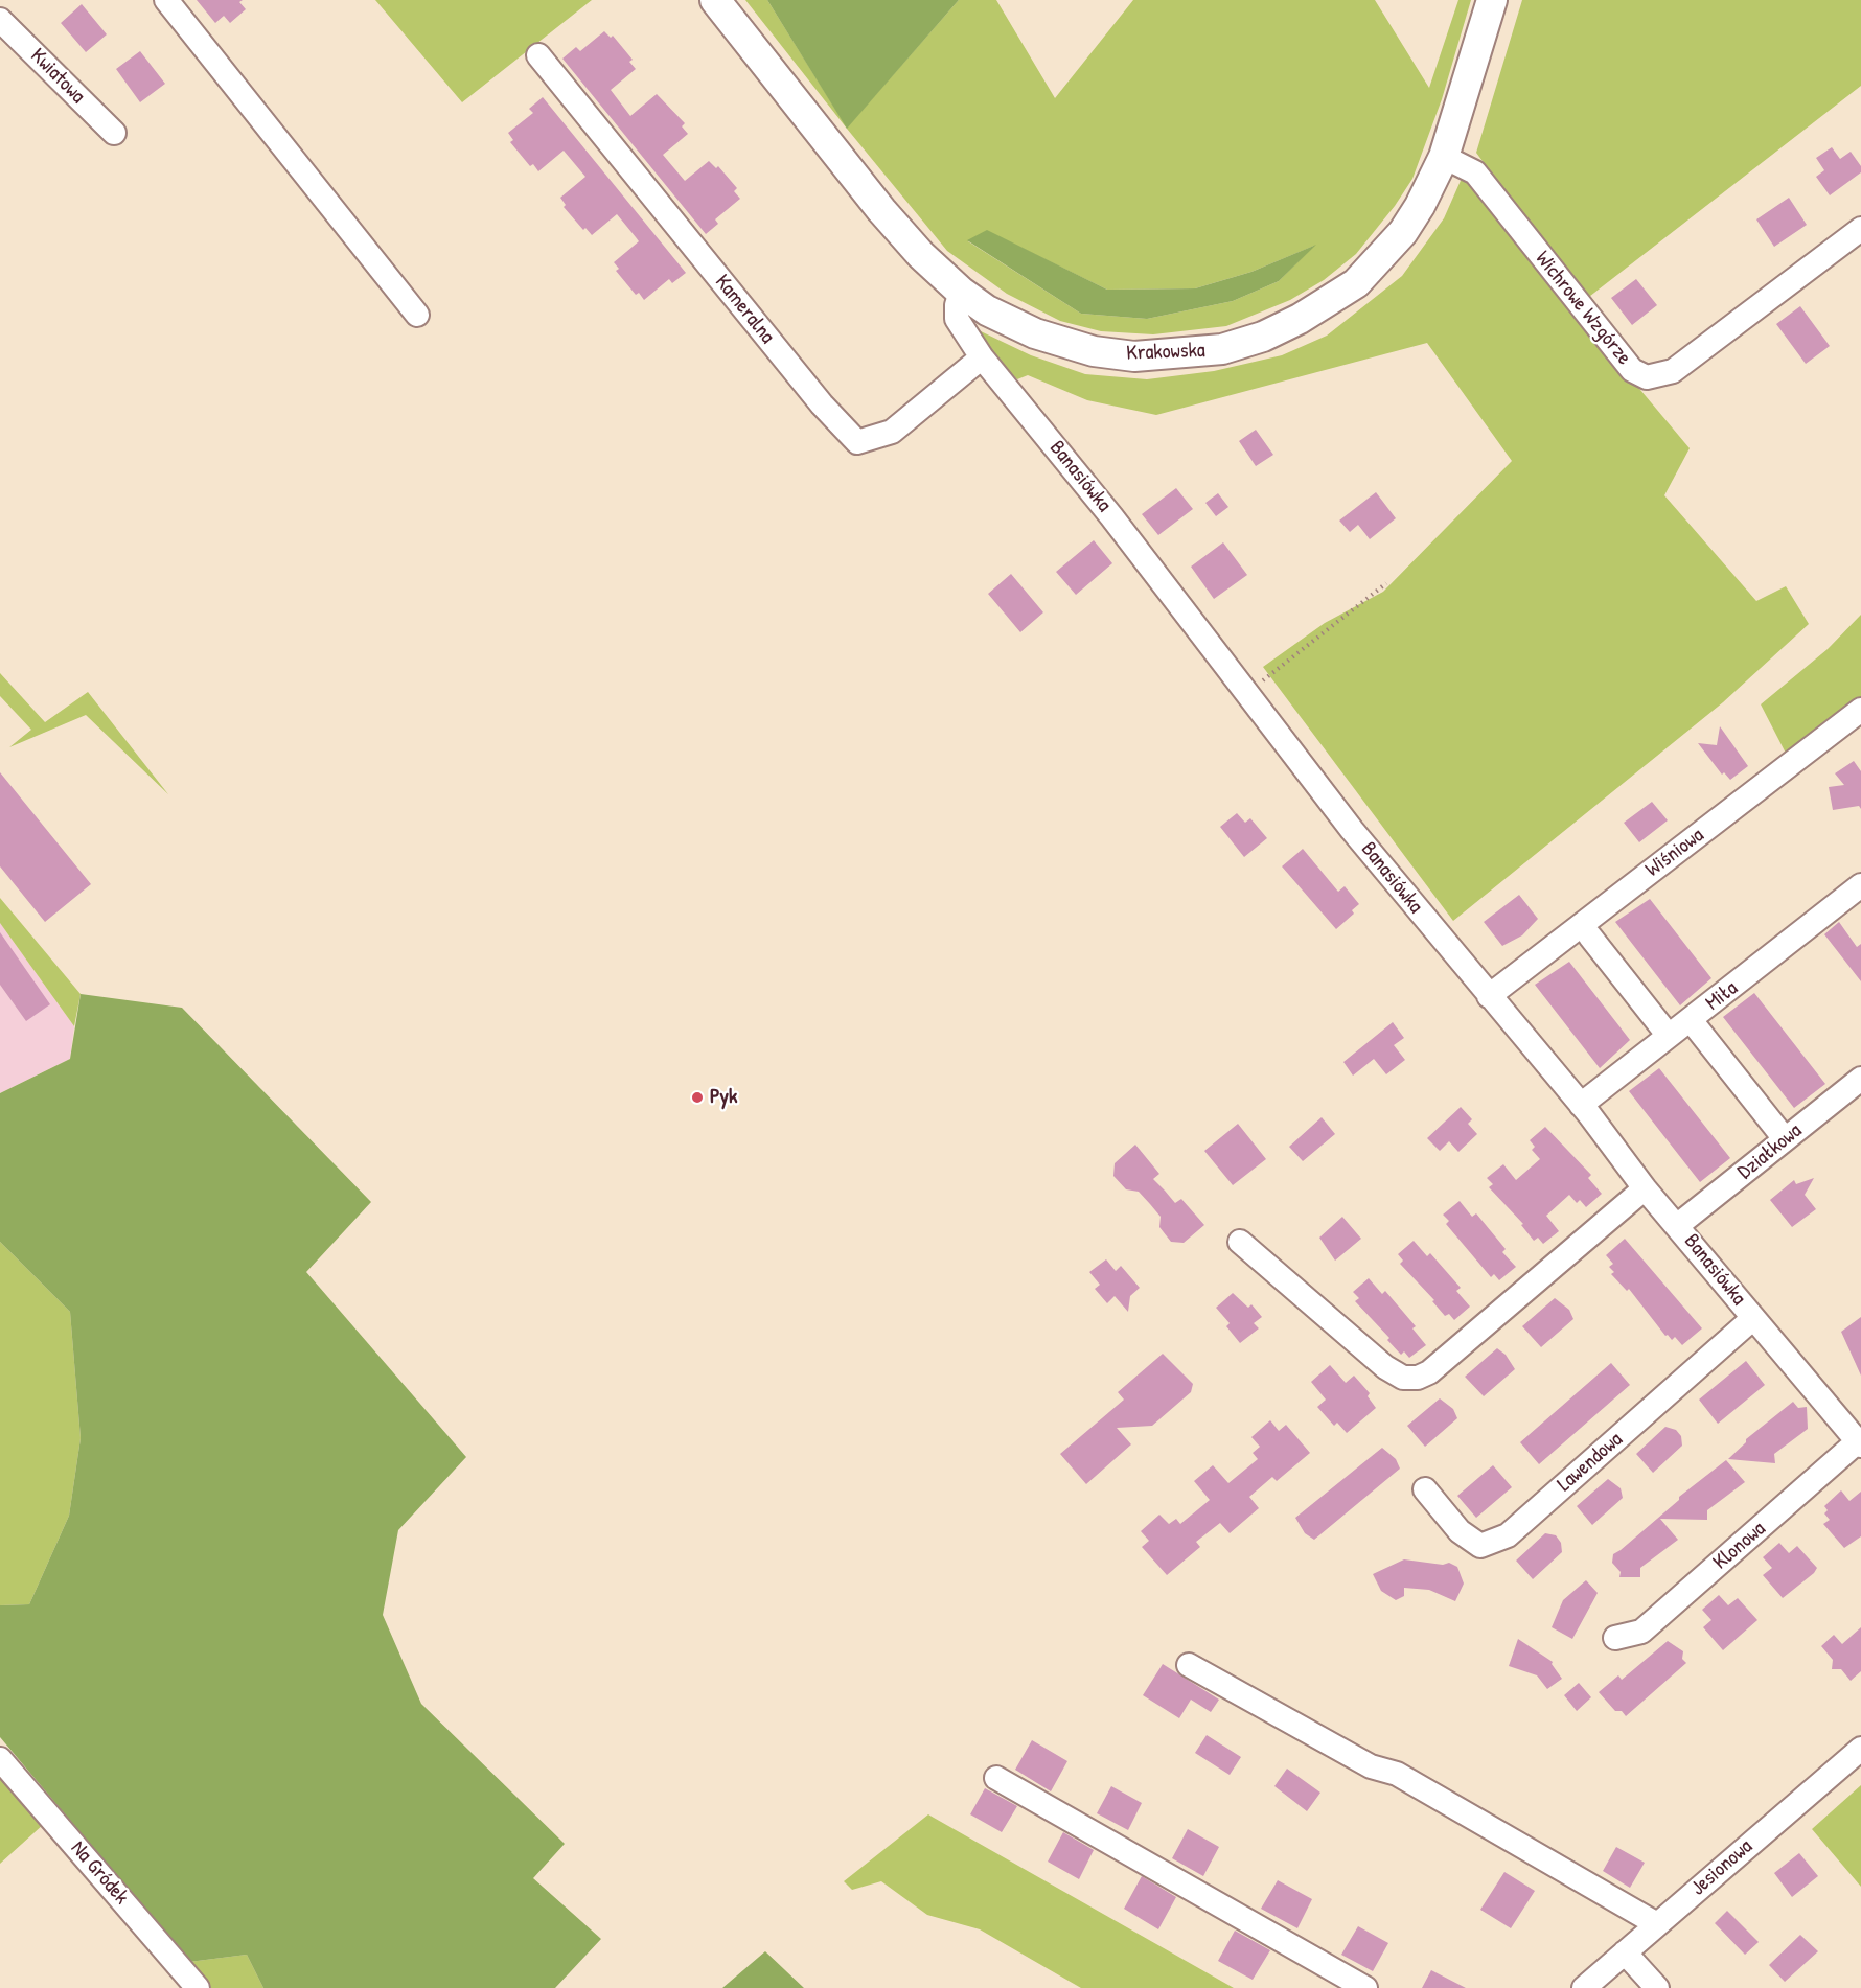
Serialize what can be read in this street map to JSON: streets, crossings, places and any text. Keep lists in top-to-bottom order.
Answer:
{
  "streets": {
    "main road": ["Krakowska"],
    "street": [
      "Kwiatowa",
      "Wichrowe Wzgórze",
      "Kameralna",
      "Banasiówka",
      "Wiśniowa",
      "Miła",
      "Działkowa",
      "Lawendowa",
      "Klonowa",
      "Jesionowa",
      "Na Gródek"
    ]
  },
  "crossings": [
    ["Wichrowe Wzgórze", "Krakowska"],
    ["Kameralna", "Banasiówka"],
    ["Krakowska", "Banasiówka"],
    ["Banasiówka", "Wiśniowa"],
    ["Banasiówka", "Miła"],
    ["Banasiówka", "Działkowa"],
    ["Banasiówka", "Lawendowa"],
    ["Banasiówka", "Klonowa"]
  ],
  "places": ["Pyk"]
}
